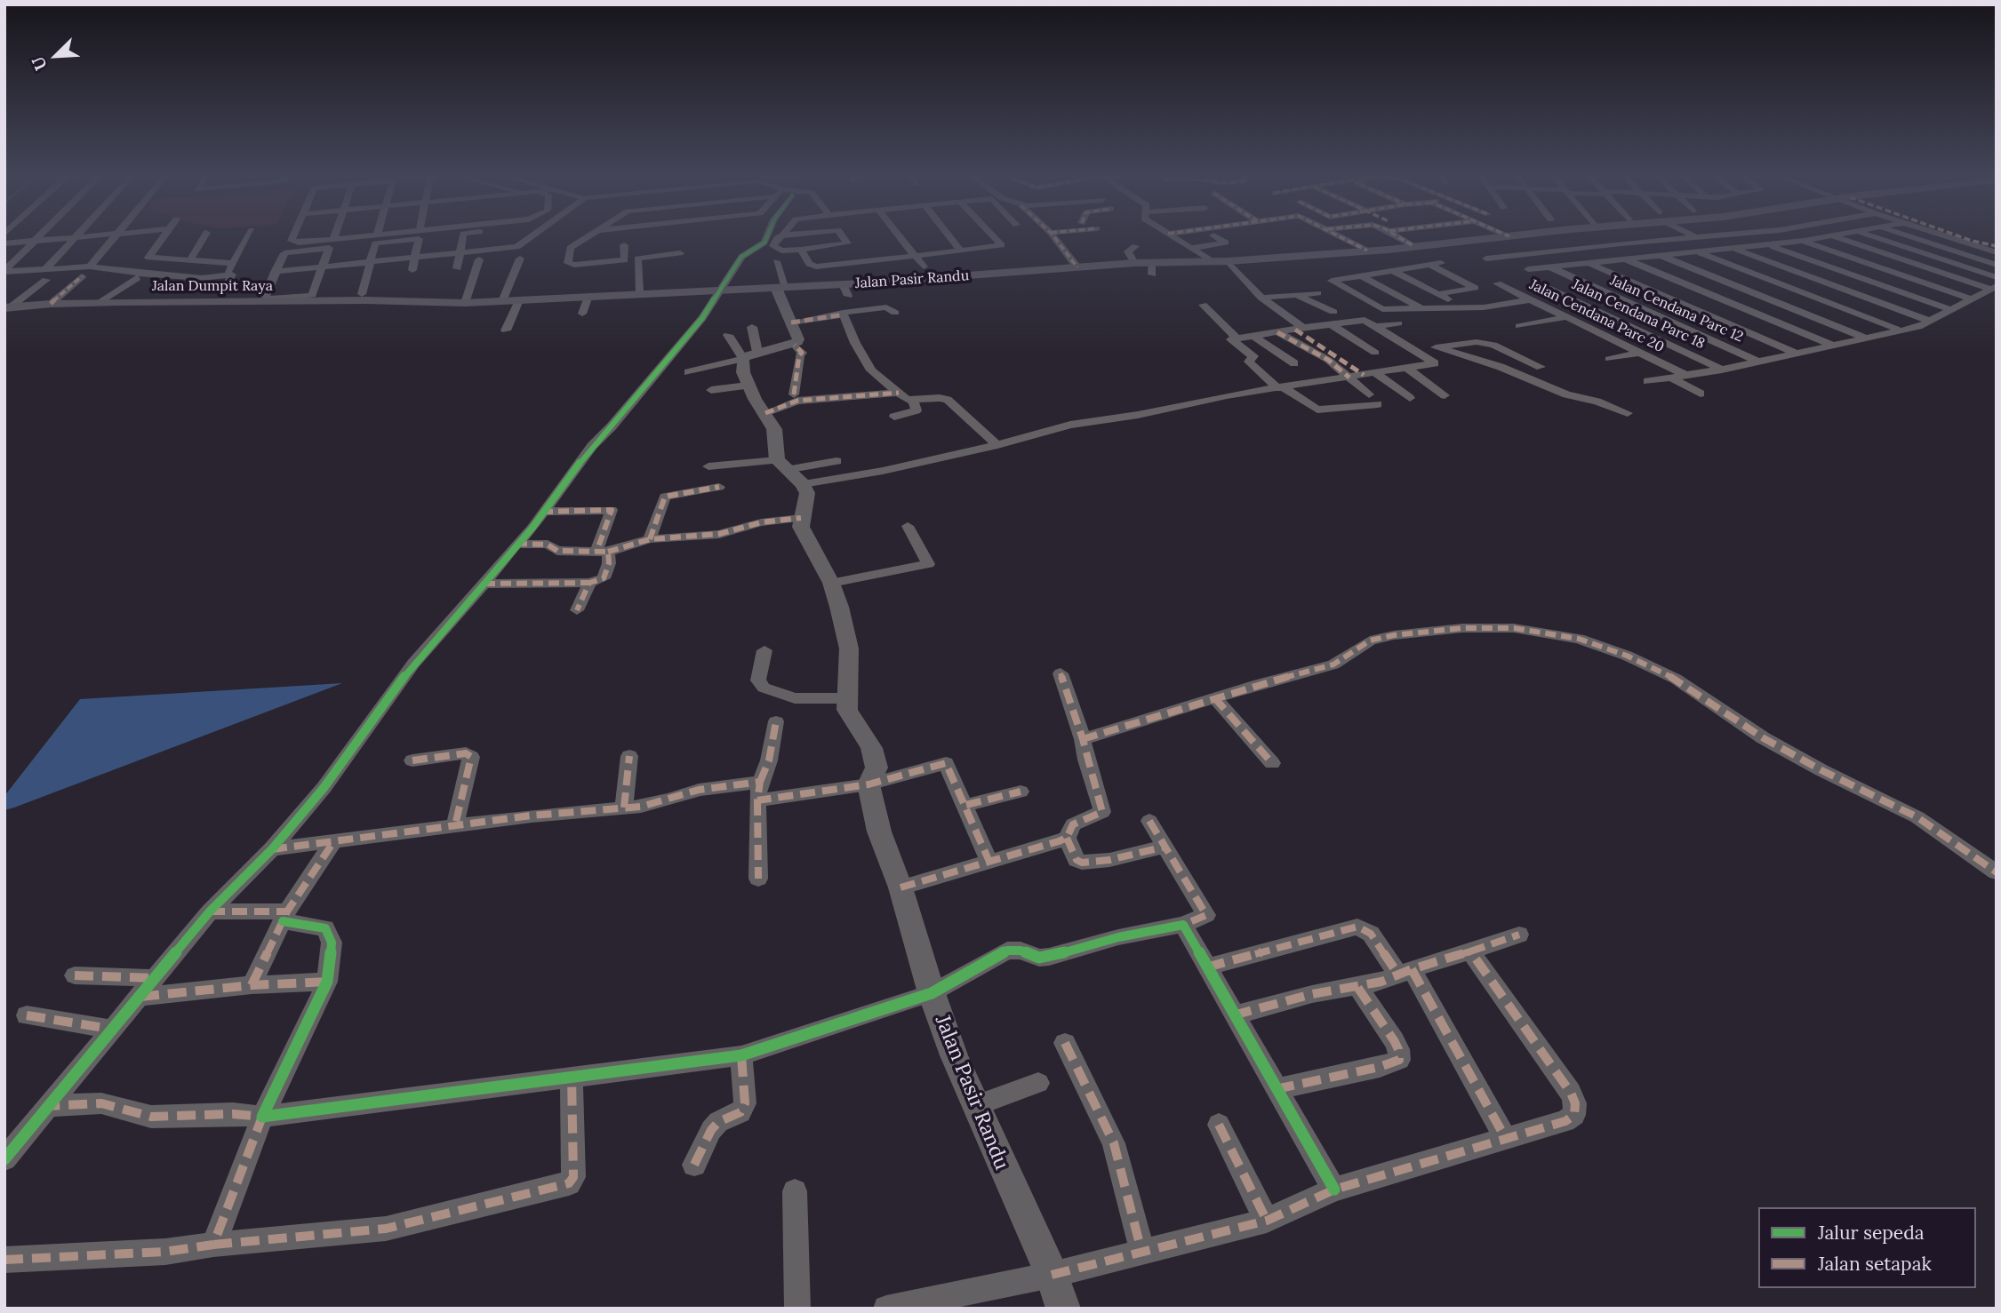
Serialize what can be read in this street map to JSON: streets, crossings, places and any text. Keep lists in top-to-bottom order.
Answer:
{
  "streets": {
    "main road": ["Jalan Pasir Randu", "Jalan Dumpit Raya"],
    "street": ["Jalan Cendana Parc 12", "Jalan Cendana Parc 18", "Jalan Cendana Parc 20"]
  },
  "crossings": [
    ["Jalan Pasir Randu", "Jalan Dumpit Raya"]
  ],
  "legend": ["Jalur sepeda", "Jalan setapak"],
  "north": "bottom left"
}
